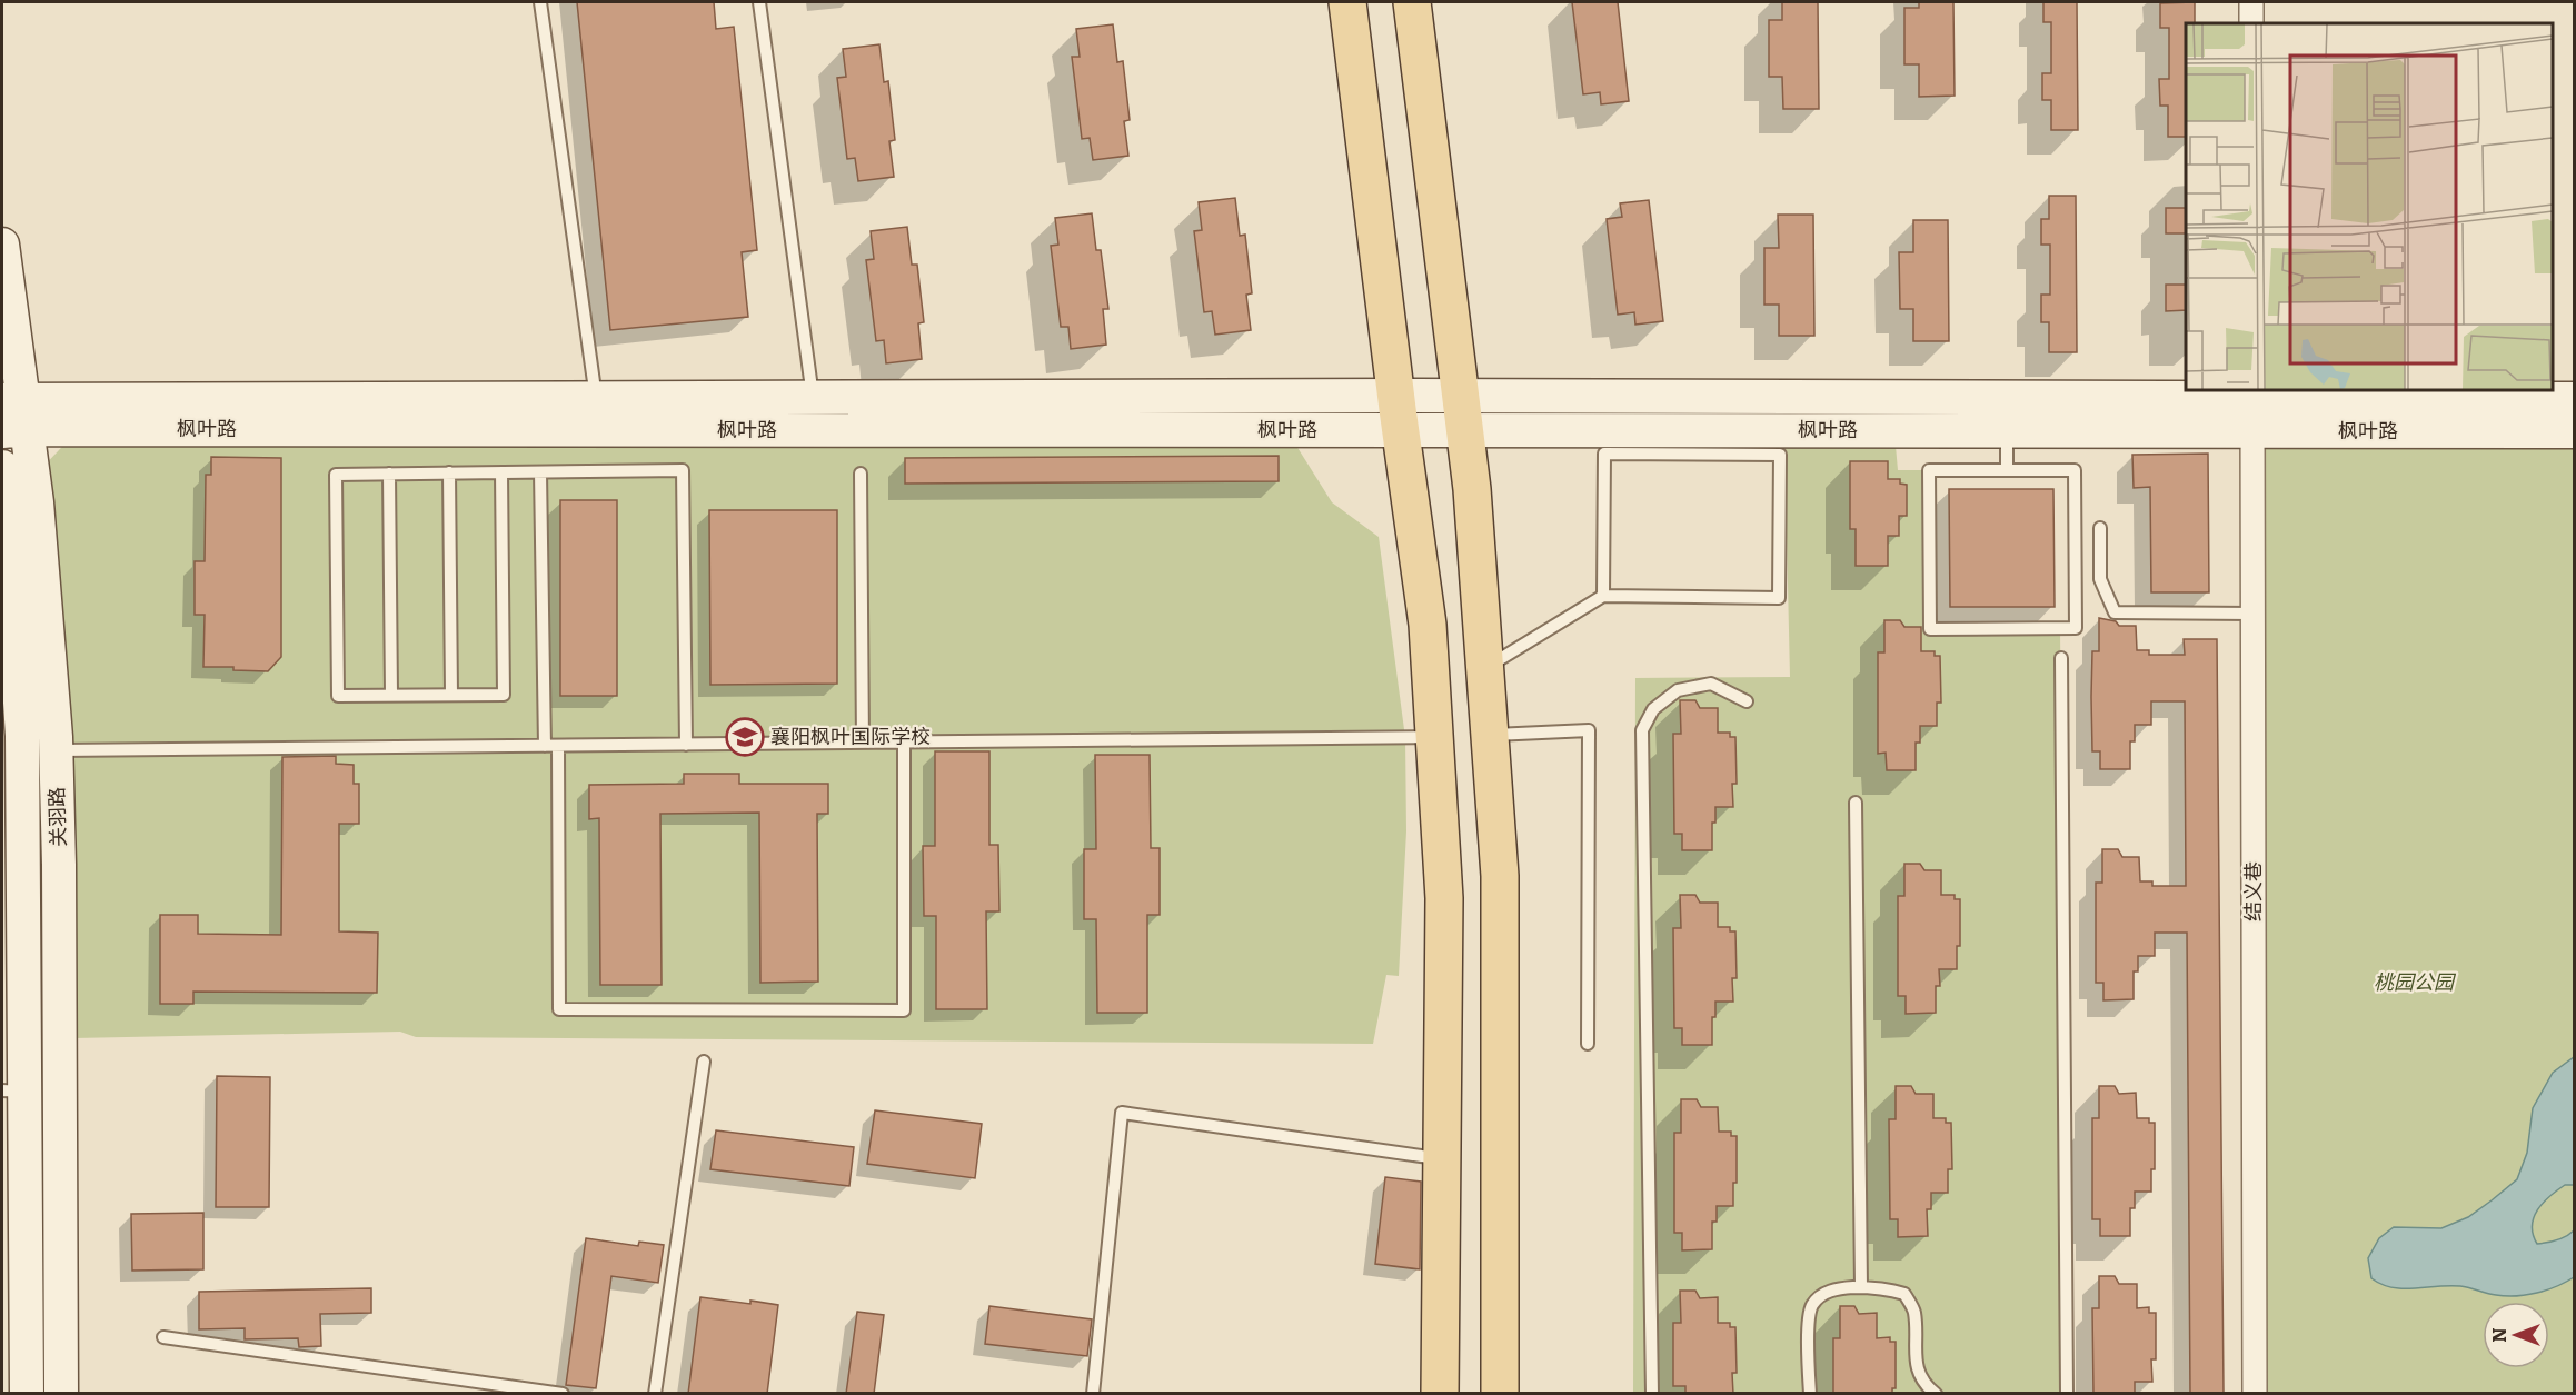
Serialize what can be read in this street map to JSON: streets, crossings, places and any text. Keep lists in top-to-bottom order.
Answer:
{
  "streets": {
    "street": ["枫叶路", "关羽路", "结义巷"]
  },
  "crossings": [
    ["枫叶路", "关羽路"],
    ["枫叶路", "结义巷"]
  ],
  "parks": ["桃园公园"],
  "places": {
    "school or university": ["襄阳枫叶国际学校"]
  },
  "north": "left"
}
